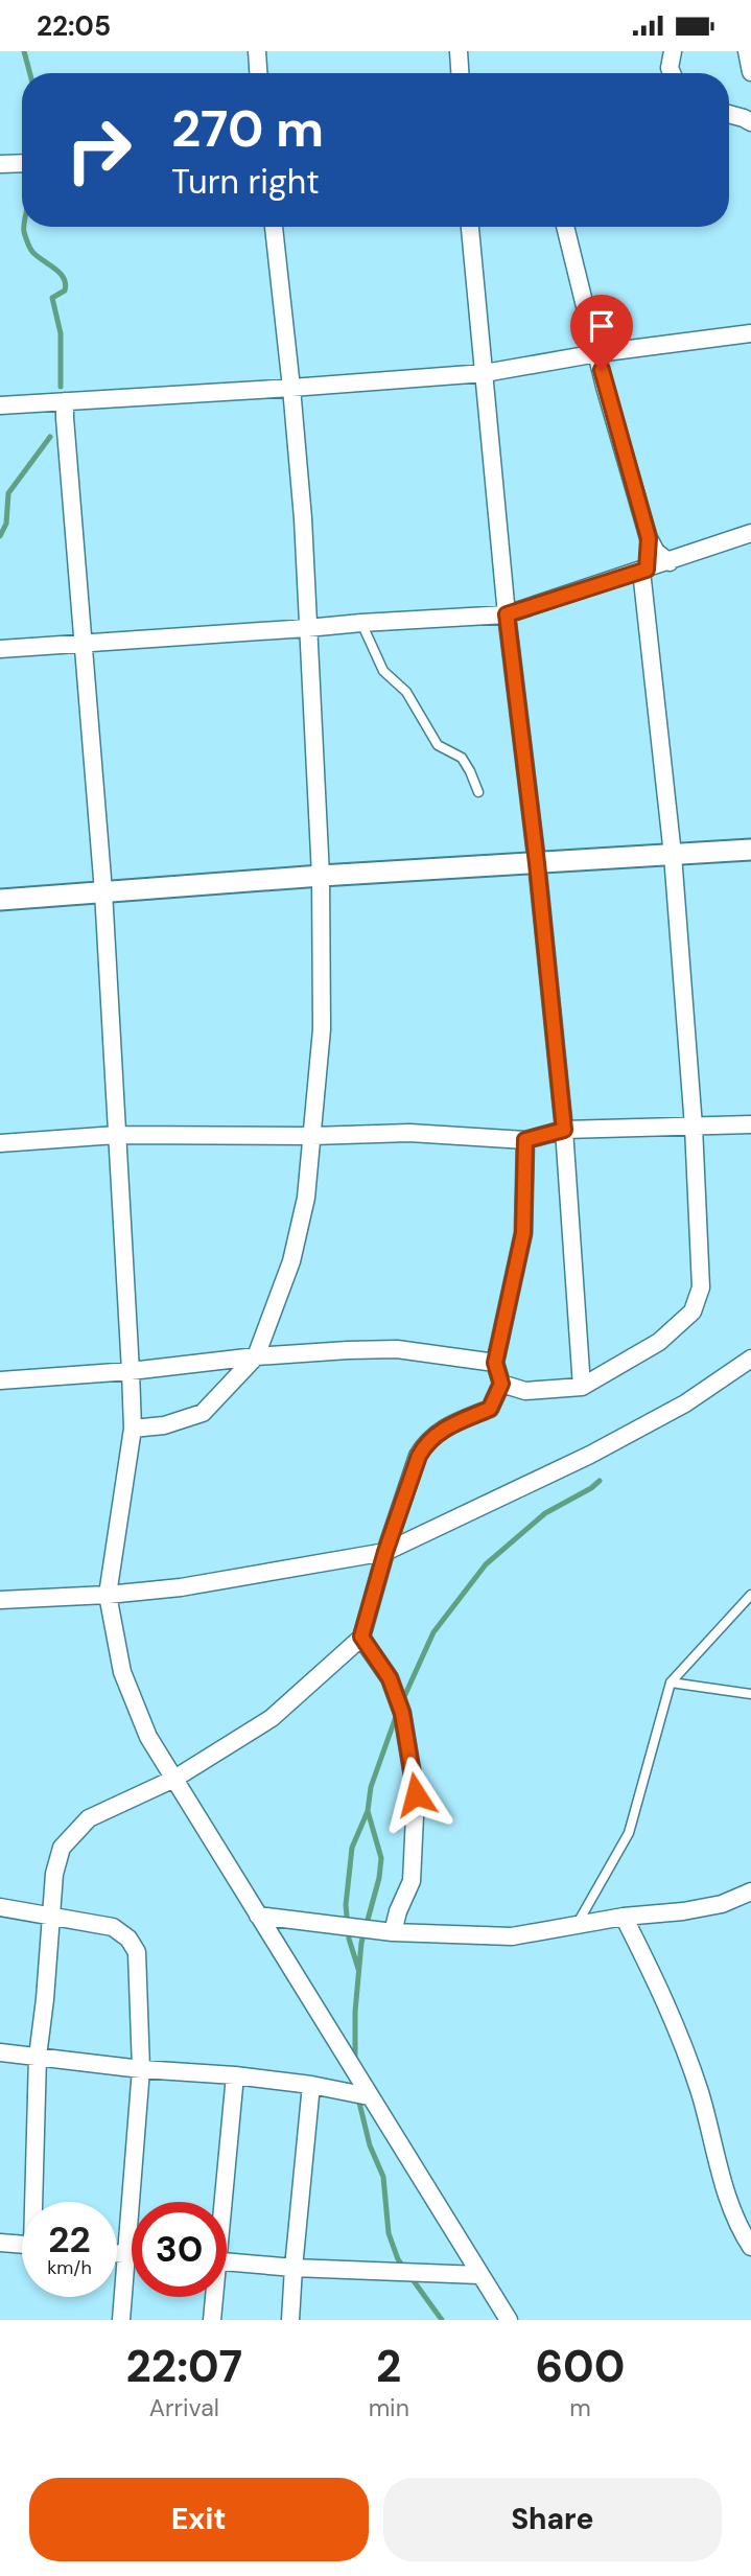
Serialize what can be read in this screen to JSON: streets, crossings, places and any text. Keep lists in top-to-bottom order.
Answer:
{
  "page": {
    "status": "22:05",
    "turn": ["270 m", "Turn right"],
    "speed": "22 km/h",
    "limit": "30",
    "eta": [
      "22:07",
      "Arrival",
      "2",
      "min",
      "600",
      "m"
    ],
    "buttons": ["Exit", "Share"]
  }
}
